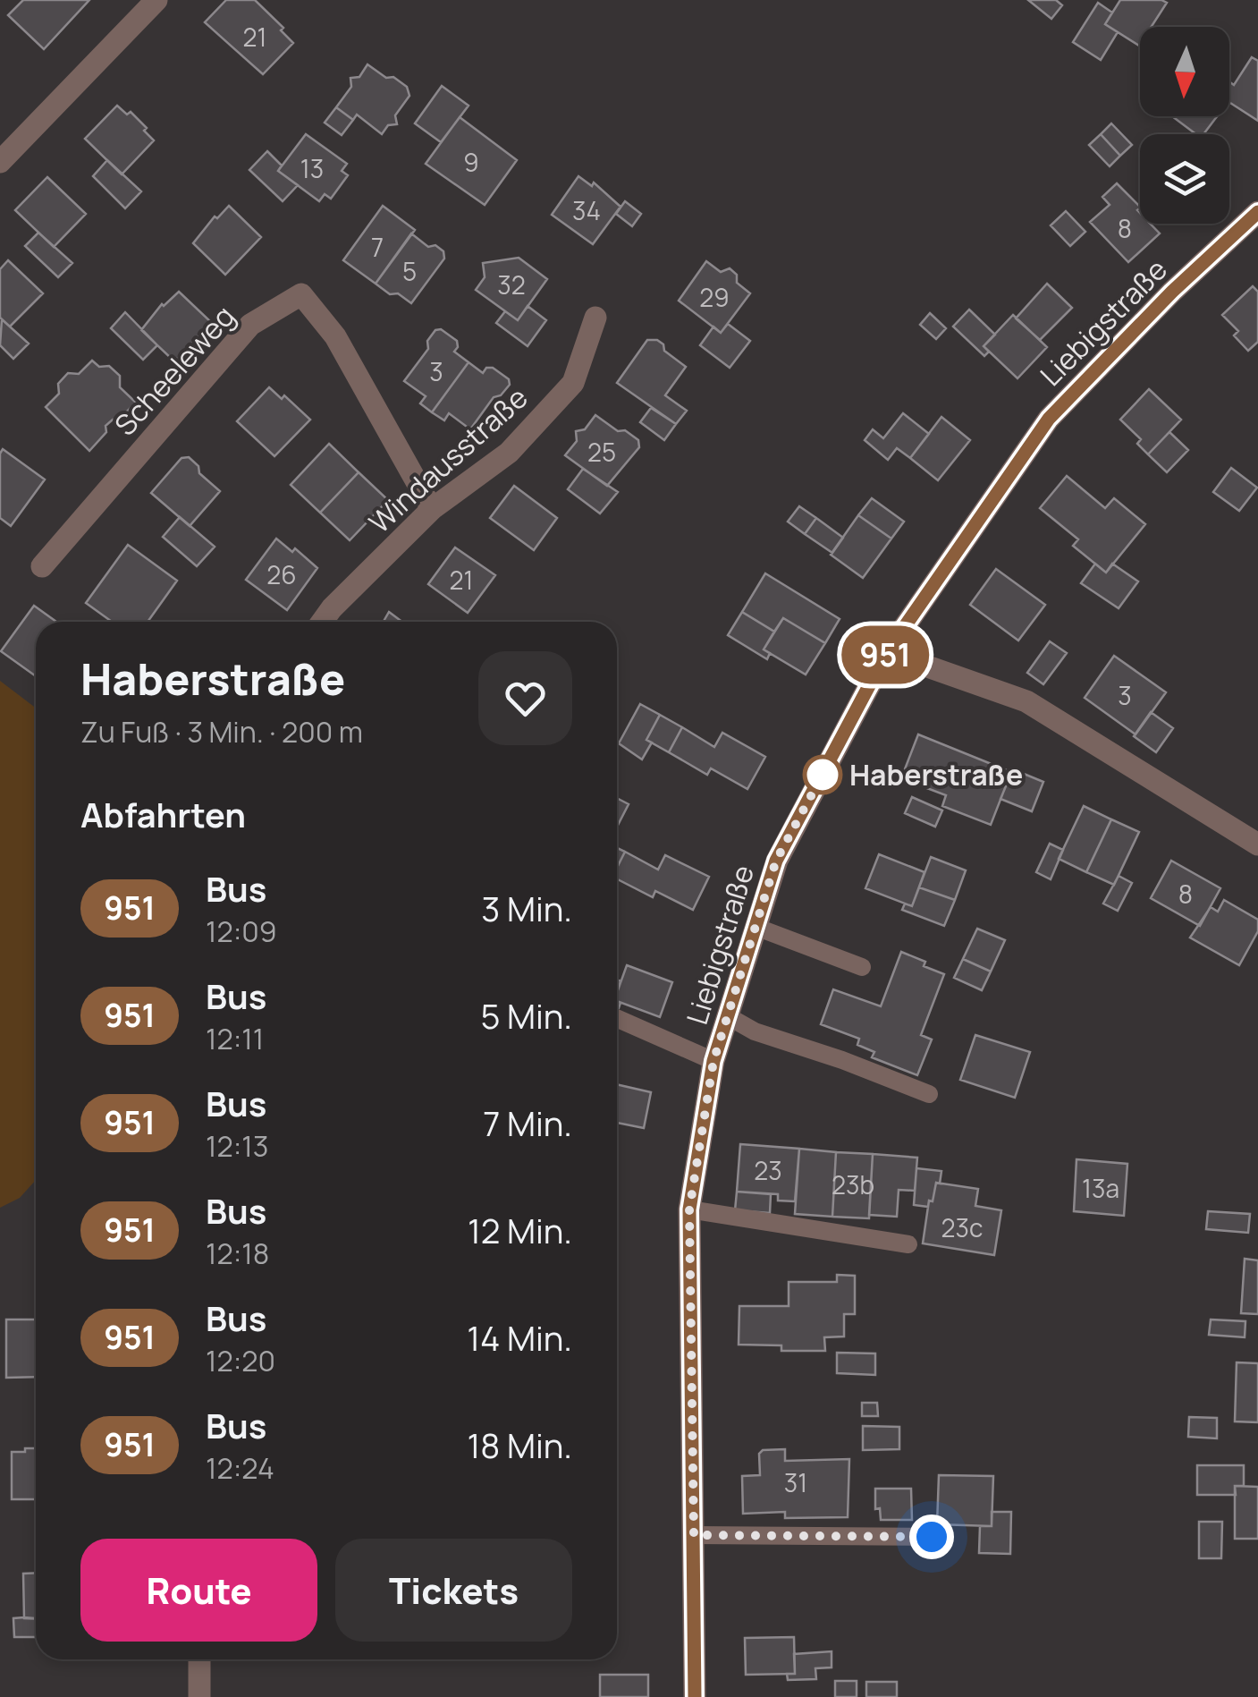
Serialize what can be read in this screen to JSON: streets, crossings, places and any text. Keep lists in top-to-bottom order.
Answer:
{
  "streets": {
    "street": ["Liebigstraße", "Scheeleweg", "Windausstraße"]
  },
  "crossings": [
    ["Scheeleweg", "Windausstraße"]
  ],
  "places": ["Haberstraße"],
  "lines": ["bus line 951"],
  "house_numbers": [
    "21",
    "9",
    "13",
    "34",
    "8",
    "7",
    "5",
    "32",
    "29",
    "3",
    "25",
    "26",
    "21",
    "3",
    "8",
    "23",
    "23b",
    "13a",
    "23c",
    "31"
  ],
  "north": "bottom",
  "page": {
    "on_map": "951",
    "heading": [
      ["Haberstraße", "Zu Fuß · 3 Min. · 200 m"],
      "Abfahrten"
    ],
    "list": [
      {
        "mark": "951",
        "name": "Bus",
        "note": "12:09",
        "value": "3 Min."
      },
      {
        "mark": "951",
        "name": "Bus",
        "note": "12:11",
        "value": "5 Min."
      },
      {
        "mark": "951",
        "name": "Bus",
        "note": "12:13",
        "value": "7 Min."
      },
      {
        "mark": "951",
        "name": "Bus",
        "note": "12:18",
        "value": "12 Min."
      },
      {
        "mark": "951",
        "name": "Bus",
        "note": "12:20",
        "value": "14 Min."
      },
      {
        "mark": "951",
        "name": "Bus",
        "note": "12:24",
        "value": "18 Min."
      }
    ],
    "buttons": ["Route", "Tickets"]
  }
}
